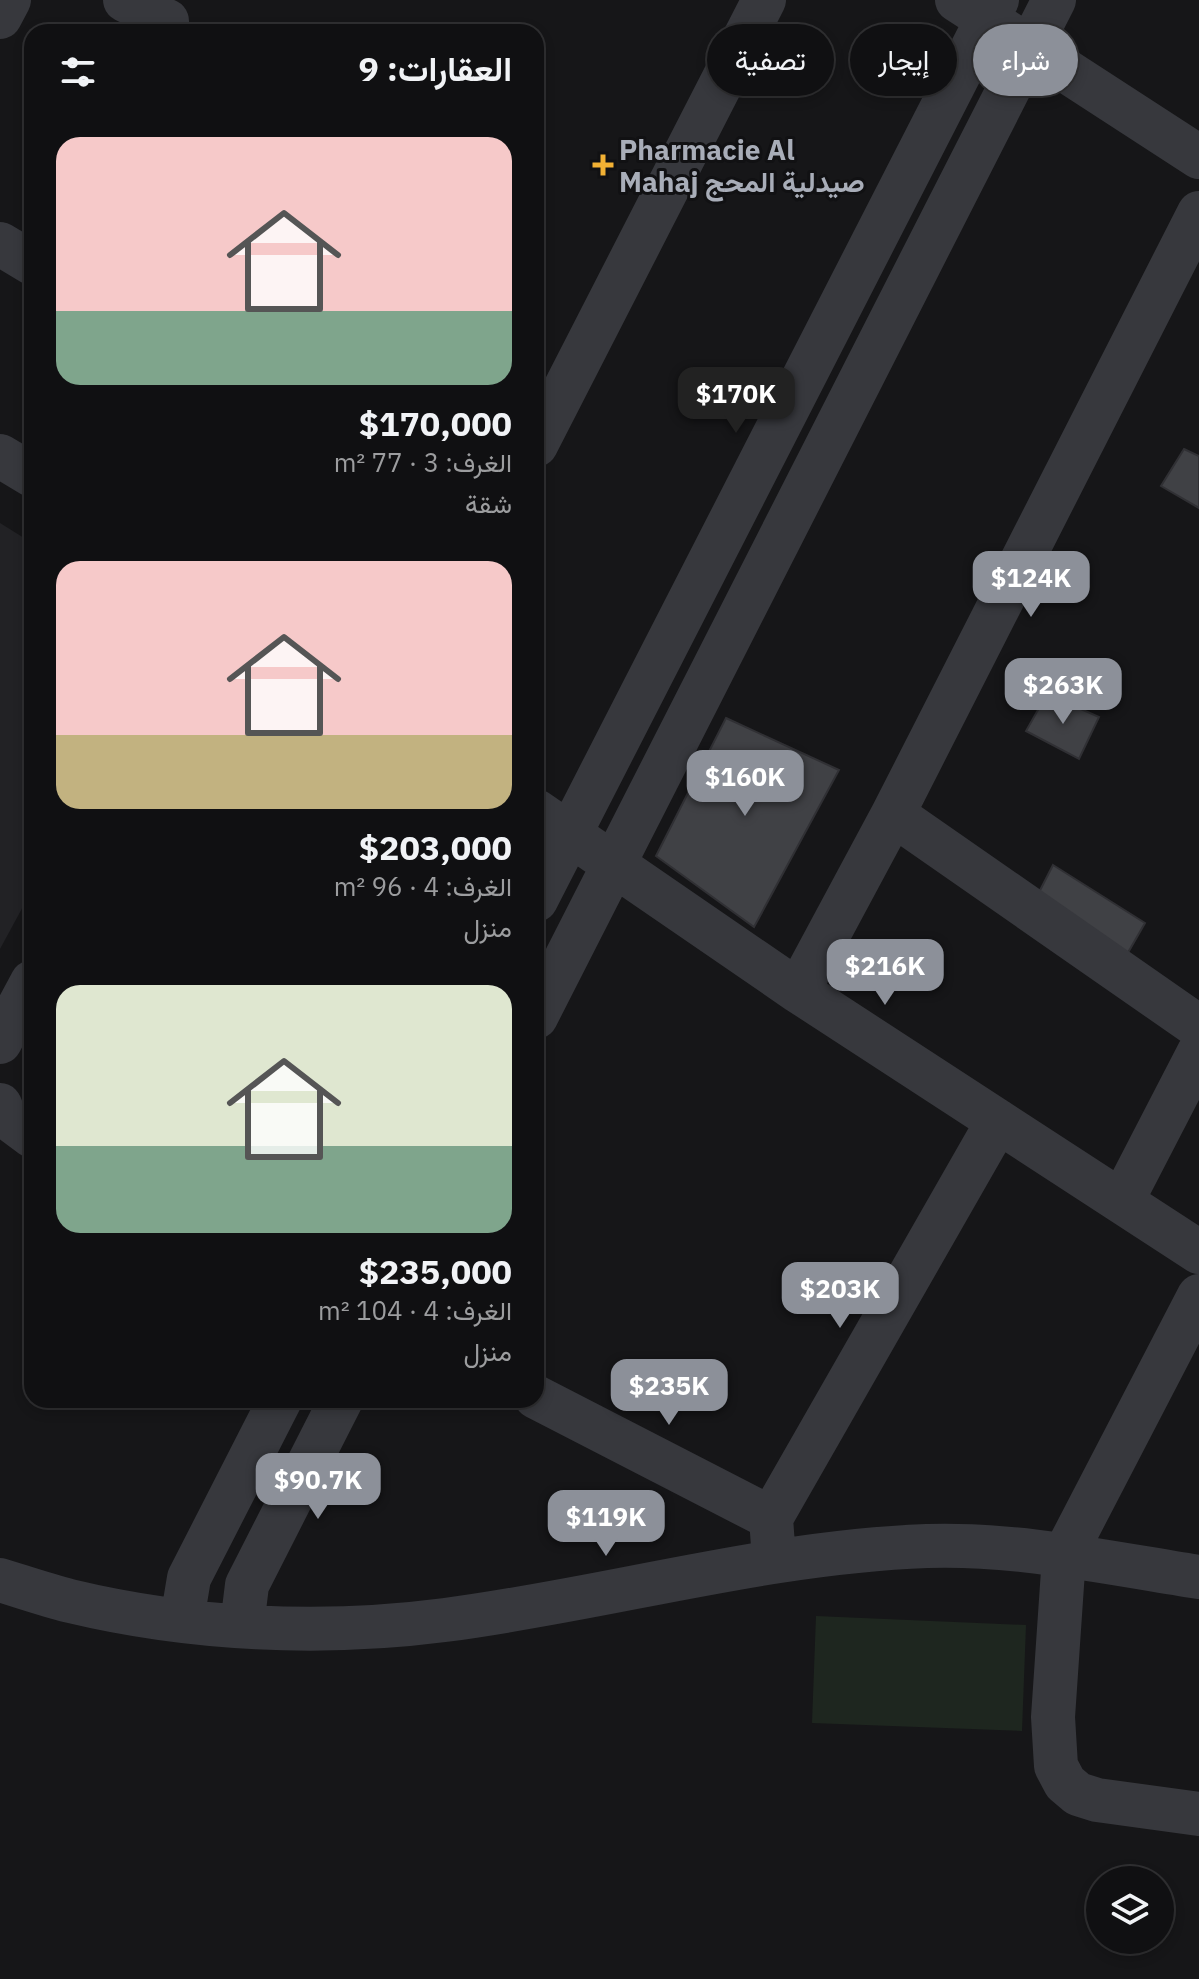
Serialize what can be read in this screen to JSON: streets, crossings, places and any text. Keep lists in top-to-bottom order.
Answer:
{
  "places": {
    "health": ["Pharmacie Al Mahaj صيدلية المحج"]
  },
  "page": {
    "chip": ["شراء", "إيجار", "تصفية"],
    "heading": "العقارات: 9",
    "list": [
      {
        "name": "$170,000",
        "note": "الغرف: 3 · 77 m² · شقة"
      },
      {
        "name": "$203,000",
        "note": "الغرف: 4 · 96 m² · منزل"
      },
      {
        "name": "$235,000",
        "note": "الغرف: 4 · 104 m² · منزل"
      }
    ],
    "price": [
      "$170K",
      "$124K",
      "$263K",
      "$160K",
      "$216K",
      "$203K",
      "$235K",
      "$90.7K",
      "$119K"
    ]
  }
}
